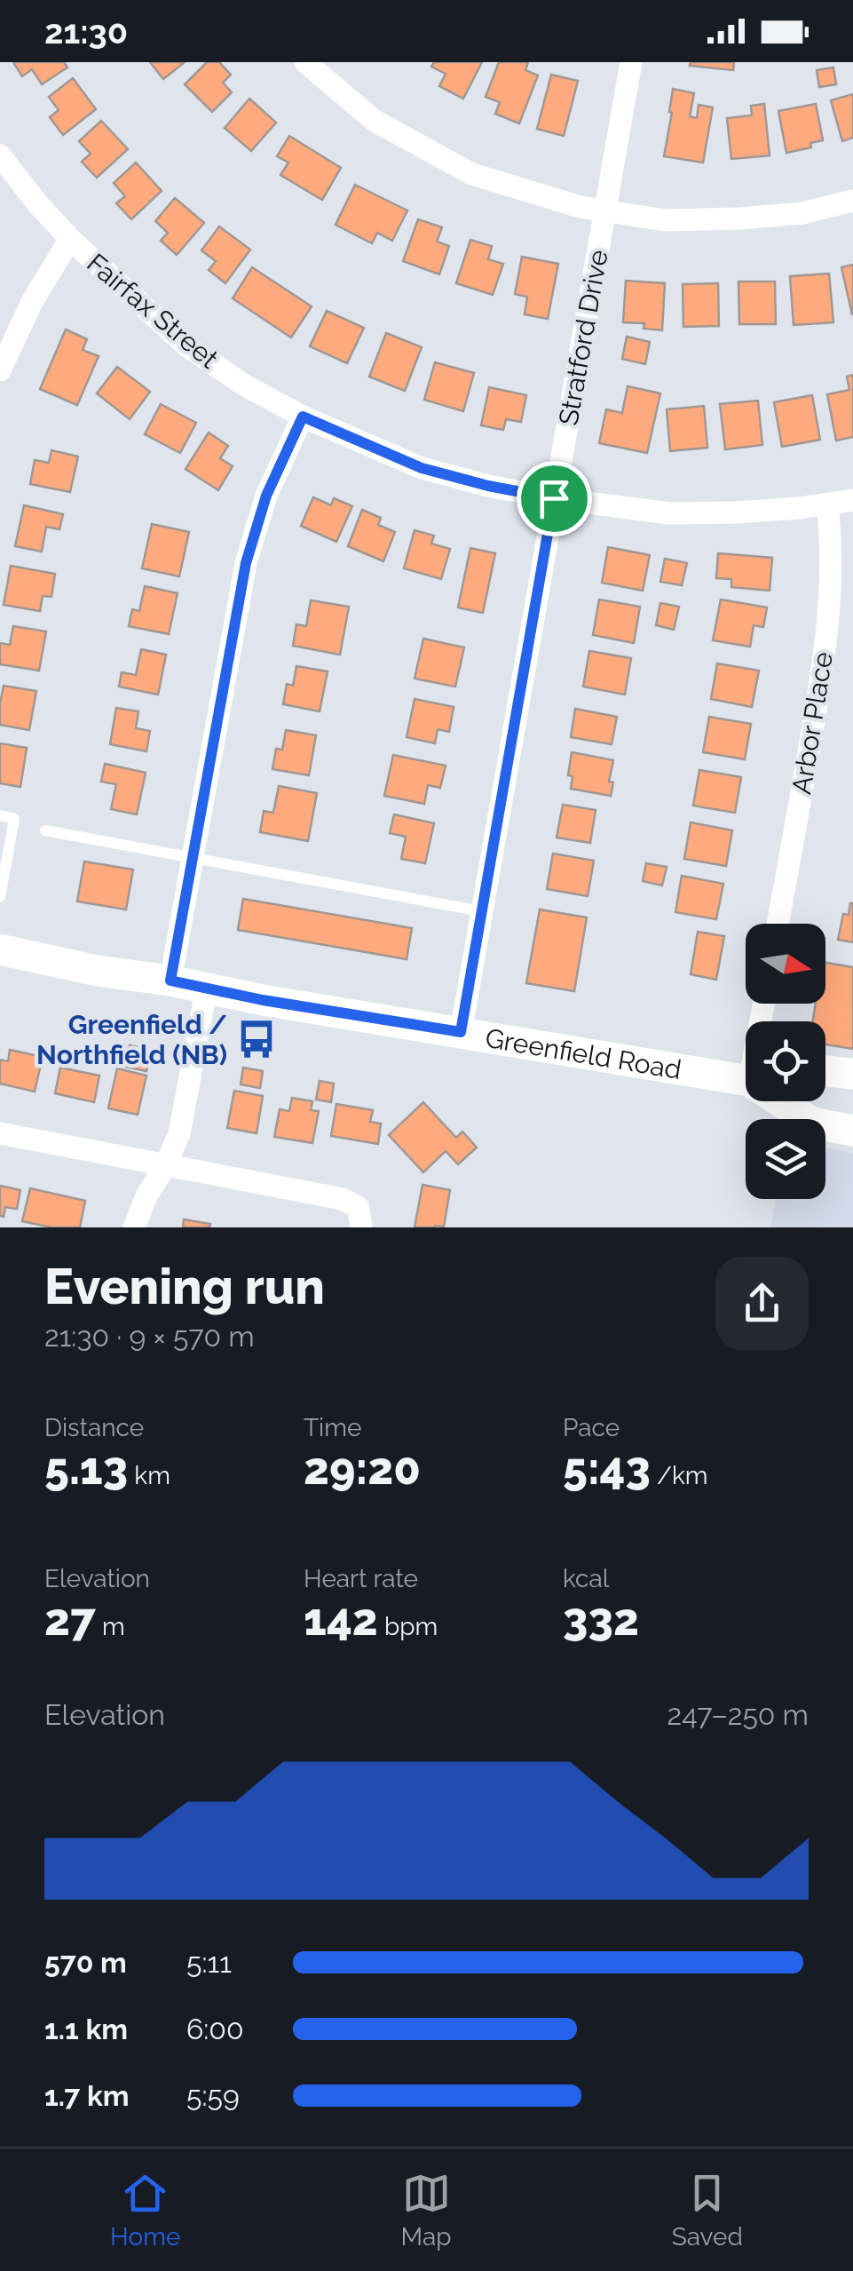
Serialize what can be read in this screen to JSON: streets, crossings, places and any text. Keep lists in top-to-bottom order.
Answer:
{
  "streets": {
    "main road": ["Greenfield Road"],
    "street": ["Fairfax Street", "Stratford Drive", "Arbor Place"]
  },
  "crossings": [
    ["Fairfax Street", "Stratford Drive"],
    ["Fairfax Street", "Arbor Place"],
    ["Stratford Drive", "Greenfield Road"]
  ],
  "places": {
    "bus stop": ["Greenfield / Northfield (NB)"]
  },
  "north": "right",
  "page": {
    "status": "21:30",
    "heading": ["Evening run", "21:30 · 9 × 570 m"],
    "stats": [
      ["Distance", "5.13 km"],
      ["Time", "29:20"],
      ["Pace", "5:43 /km"],
      ["Elevation", "27 m"],
      ["Heart rate", "142 bpm"],
      ["kcal", "332"]
    ],
    "chart": ["Elevation", "247–250 m"],
    "list": [
      {
        "name": "570 m",
        "note": "5:11"
      },
      {
        "name": "1.1 km",
        "note": "6:00"
      },
      {
        "name": "1.7 km",
        "note": "5:59"
      }
    ],
    "tabs": ["Home", "Map", "Saved"]
  }
}
